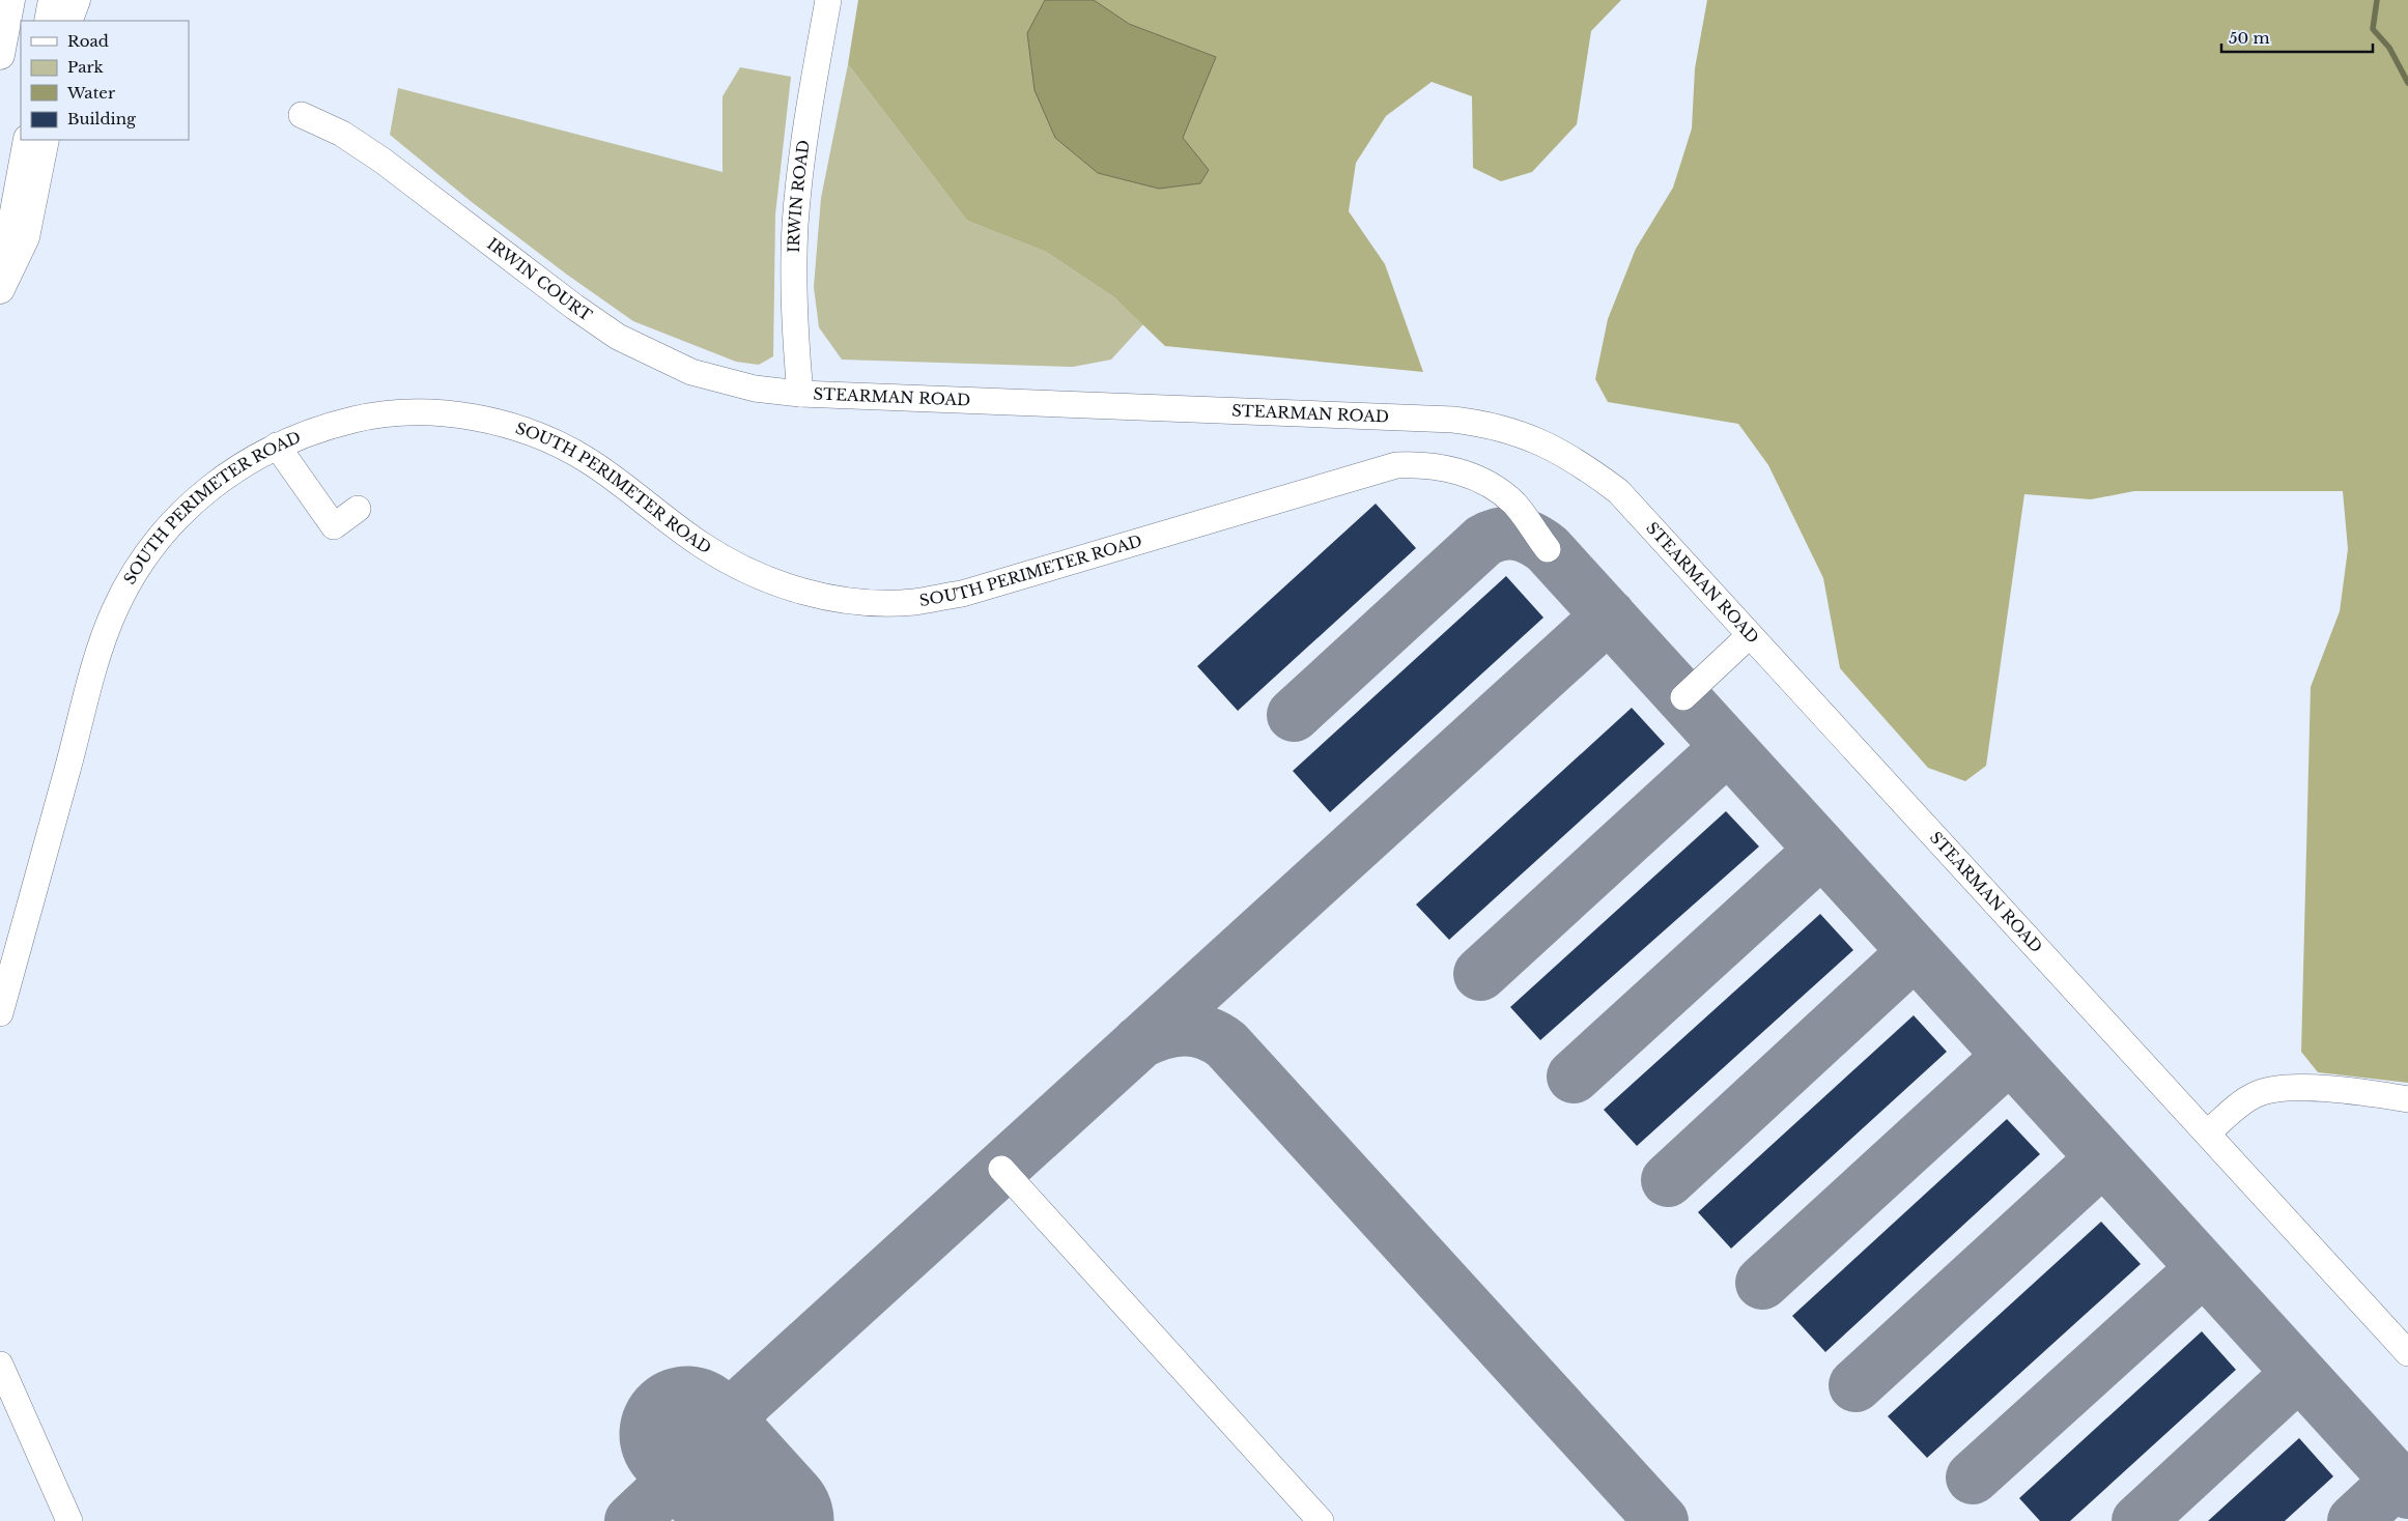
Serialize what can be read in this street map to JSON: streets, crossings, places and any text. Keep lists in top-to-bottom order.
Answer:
{
  "streets": {
    "street": [
      "IRWIN ROAD",
      "IRWIN COURT",
      "STEARMAN ROAD",
      "SOUTH PERIMETER ROAD"
    ]
  },
  "crossings": [
    ["IRWIN ROAD", "IRWIN COURT"],
    ["IRWIN ROAD", "STEARMAN ROAD"],
    ["IRWIN COURT", "STEARMAN ROAD"]
  ],
  "legend": [
    "Road",
    "Park",
    "Water",
    "Building"
  ],
  "scale_bar": "50 m"
}
